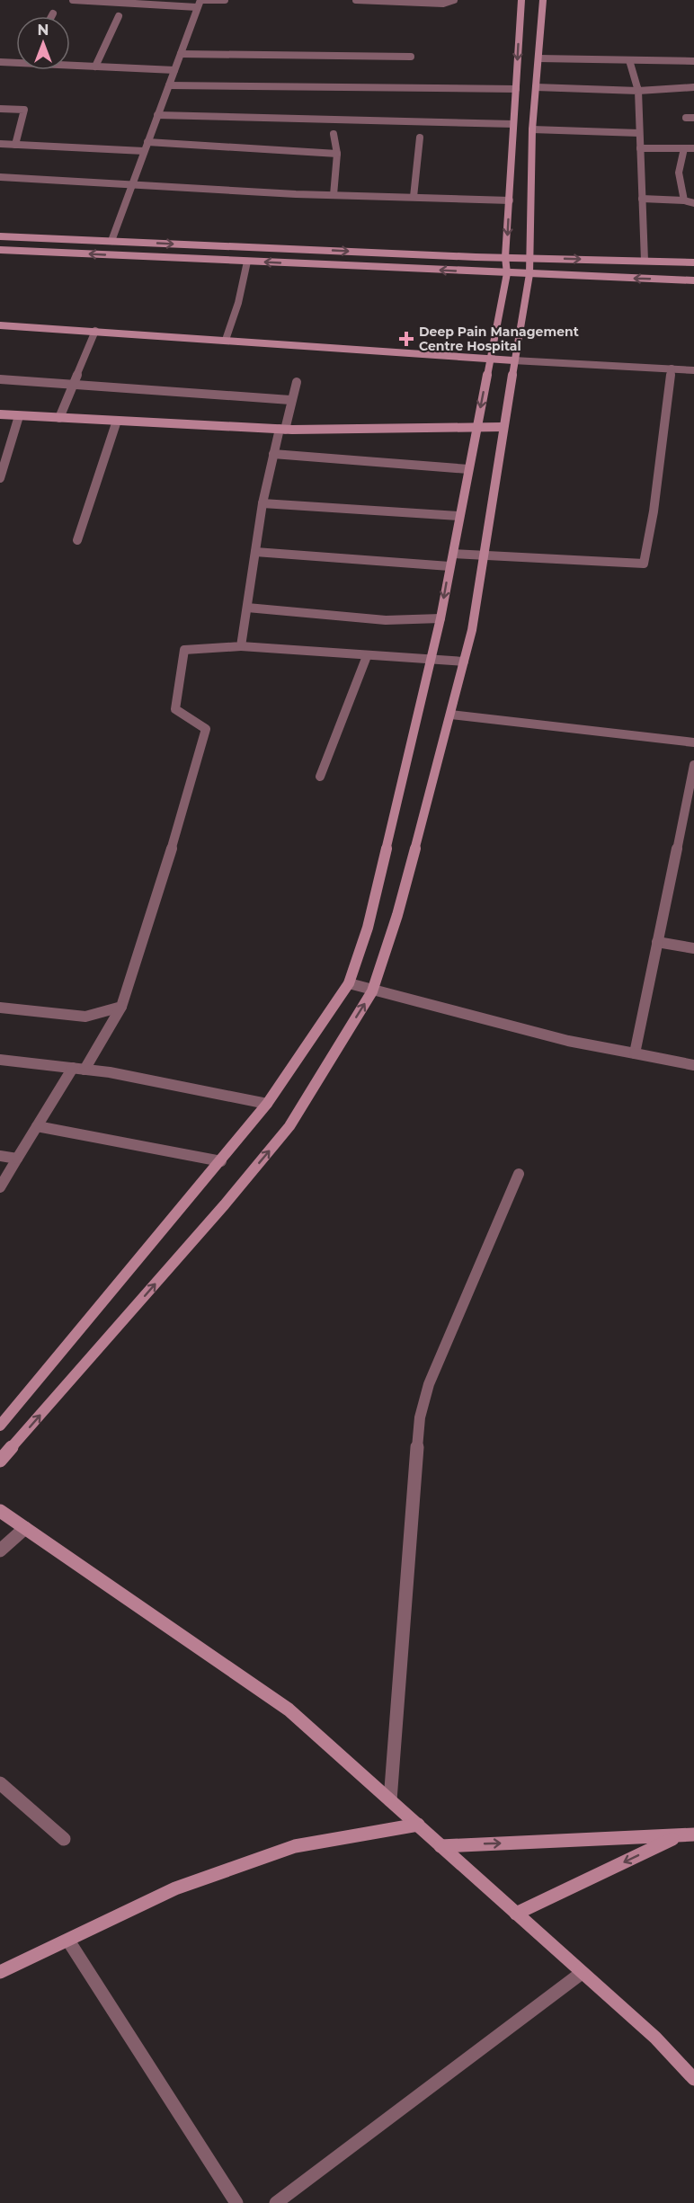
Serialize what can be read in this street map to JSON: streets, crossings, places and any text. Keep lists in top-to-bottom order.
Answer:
{
  "places": {
    "health": ["Deep Pain Management Centre Hospital"]
  },
  "north": "top"
}
